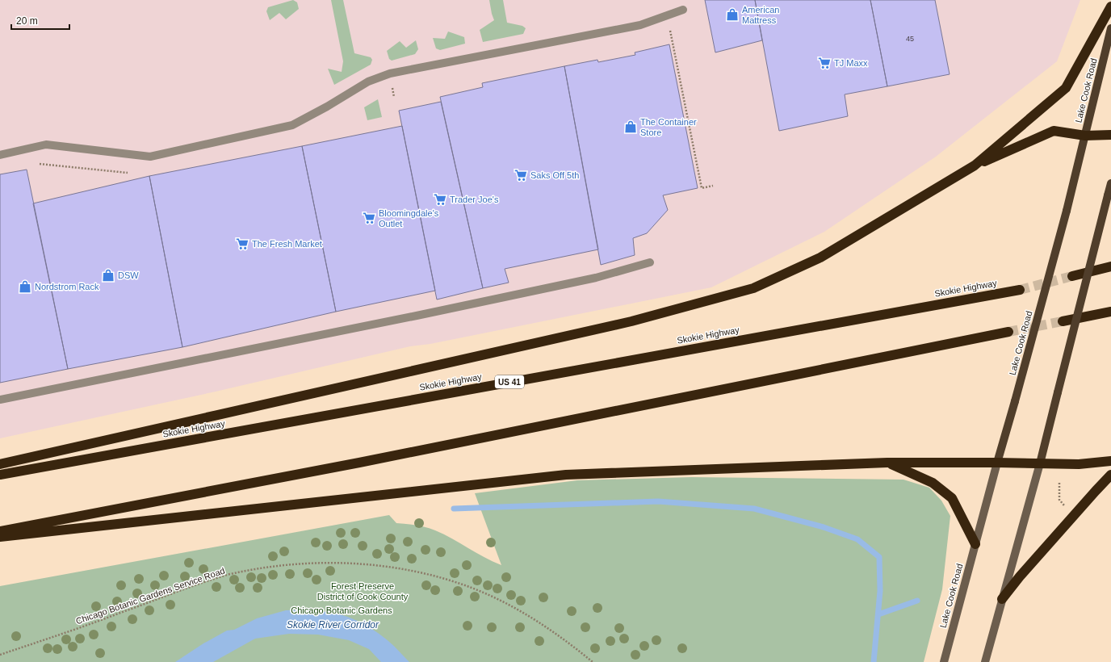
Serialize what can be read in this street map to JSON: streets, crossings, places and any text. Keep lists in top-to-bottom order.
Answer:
{
  "streets": {
    "highway": ["Skokie Highway", "US 41"],
    "main road": ["Lake Cook Road"],
    "path": ["Chicago Botanic Gardens Service Road"]
  },
  "water": ["Skokie River Corridor"],
  "parks": ["Forest Preserve District of Cook County", "Chicago Botanic Gardens"],
  "places": {
    "shop": [
      "American Mattress",
      "The Container Store",
      "DSW",
      "Nordstrom Rack"
    ],
    "supermarket": [
      "TJ Maxx",
      "Saks Off 5th",
      "Trader Joe's",
      "Bloomingdale's Outlet",
      "The Fresh Market"
    ]
  },
  "house_numbers": ["45"],
  "scale_bar": "20 m"
}
